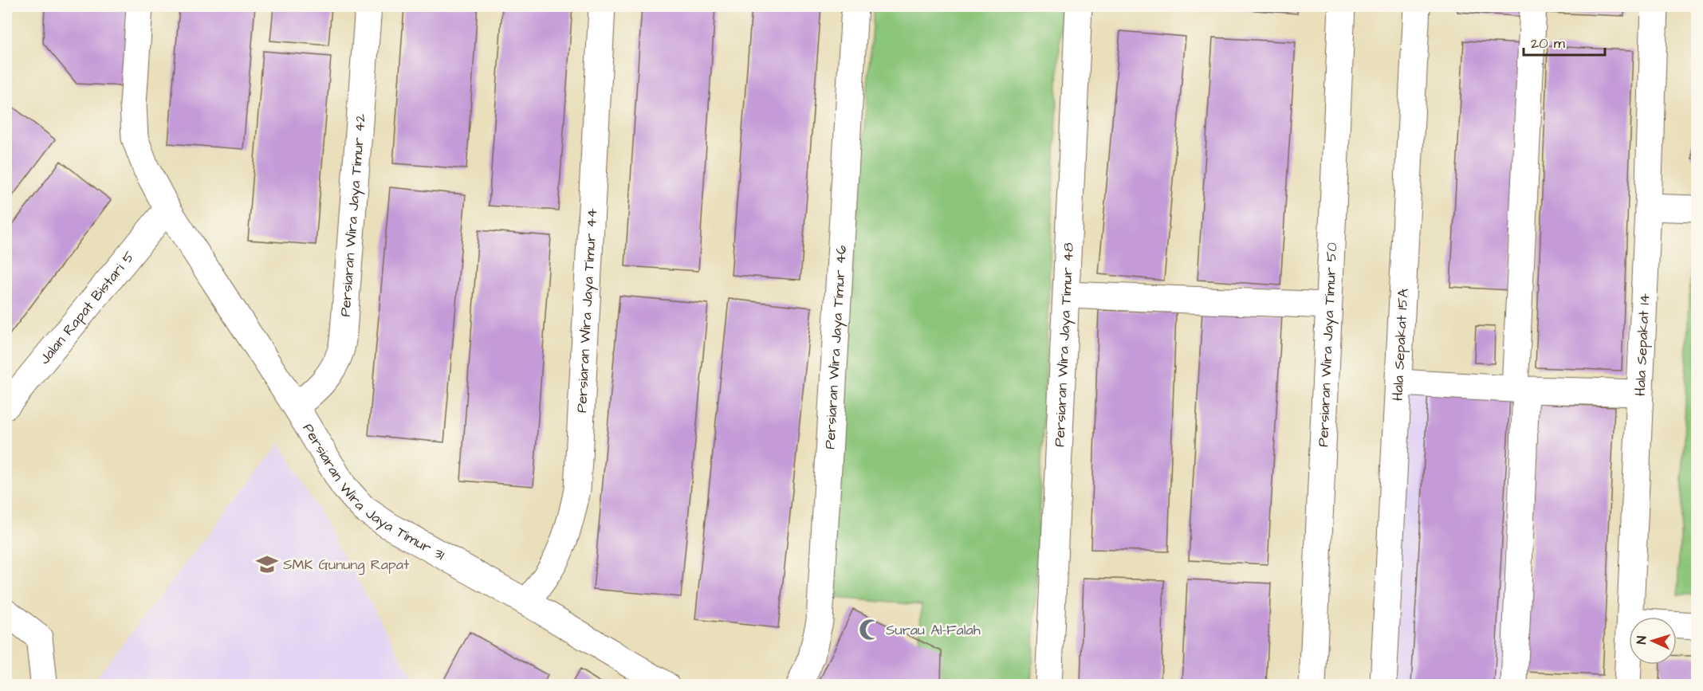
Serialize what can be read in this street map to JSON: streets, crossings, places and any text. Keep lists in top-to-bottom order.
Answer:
{
  "streets": {
    "street": [
      "Persiaran Wira Jaya Timur 42",
      "Jalan Rapat Bistari 5",
      "Persiaran Wira Jaya Timur 44",
      "Persiaran Wira Jaya Timur 50",
      "Persiaran Wira Jaya Timur 48",
      "Hala Sepakat 15A",
      "Hala Sepakat 14",
      "Persiaran Wira Jaya Timur 46",
      "Persiaran Wira Jaya Timur 31"
    ]
  },
  "crossings": [
    ["Persiaran Wira Jaya Timur 42", "Persiaran Wira Jaya Timur 31"],
    ["Jalan Rapat Bistari 5", "Persiaran Wira Jaya Timur 31"],
    ["Persiaran Wira Jaya Timur 44", "Persiaran Wira Jaya Timur 31"]
  ],
  "places": {
    "school or university": ["SMK Gunung Rapat"],
    "mosque": ["Surau Al-Falah"]
  },
  "scale_bar": "20 m",
  "north": "left"
}
